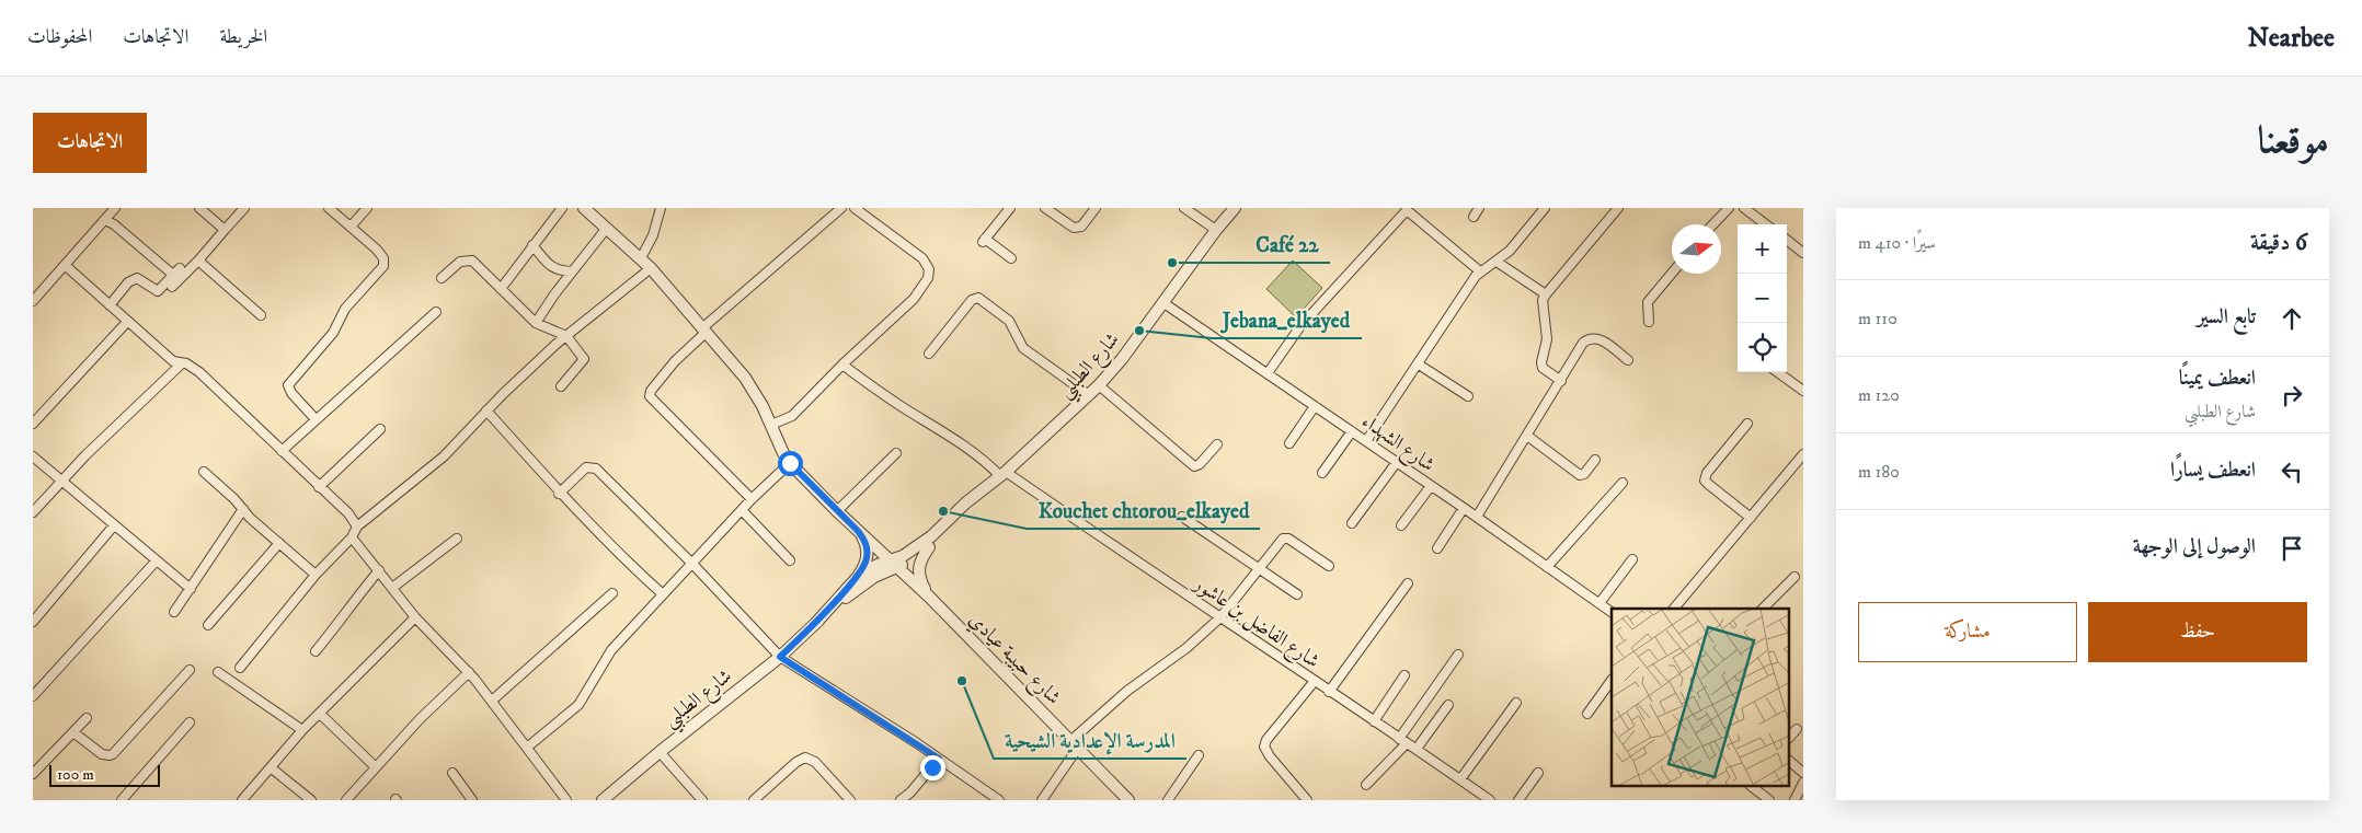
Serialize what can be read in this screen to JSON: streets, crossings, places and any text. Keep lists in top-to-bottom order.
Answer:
{
  "streets": {
    "street": [
      "شارع الطبلبي",
      "شارع الشهداء",
      "شارع الفاضل بن عاشور",
      "شارع حبيبة عيادي"
    ]
  },
  "crossings": [
    ["شارع الطبلبي", "شارع الشهداء"],
    ["شارع الطبلبي", "شارع الفاضل بن عاشور"],
    ["شارع الطبلبي", "شارع حبيبة عيادي"]
  ],
  "places": [
    "Café 22",
    "Jebana_elkayed",
    "Kouchet chtorou_elkayed",
    "المدرسة الإعدادية الشيحية"
  ],
  "scale_bar": "100 m",
  "north": "right",
  "page": {
    "header": "Nearbee",
    "nav": ["الخريطة", "الاتجاهات", "المحفوظات"],
    "title": "موقعنا",
    "buttons": [
      "الاتجاهات",
      ["حفظ", "مشاركة"]
    ],
    "heading": ["6 دقيقة", "سيرًا · 410 m"],
    "map_buttons": ["+", "−"],
    "list": [
      ["تابع السير", "110 m"],
      ["انعطف يمينًا", "شارع الطبلبي", "120 m"],
      ["انعطف يسارًا", "180 m"],
      "الوصول إلى الوجهة"
    ],
    "scale": "100 m"
  }
}
